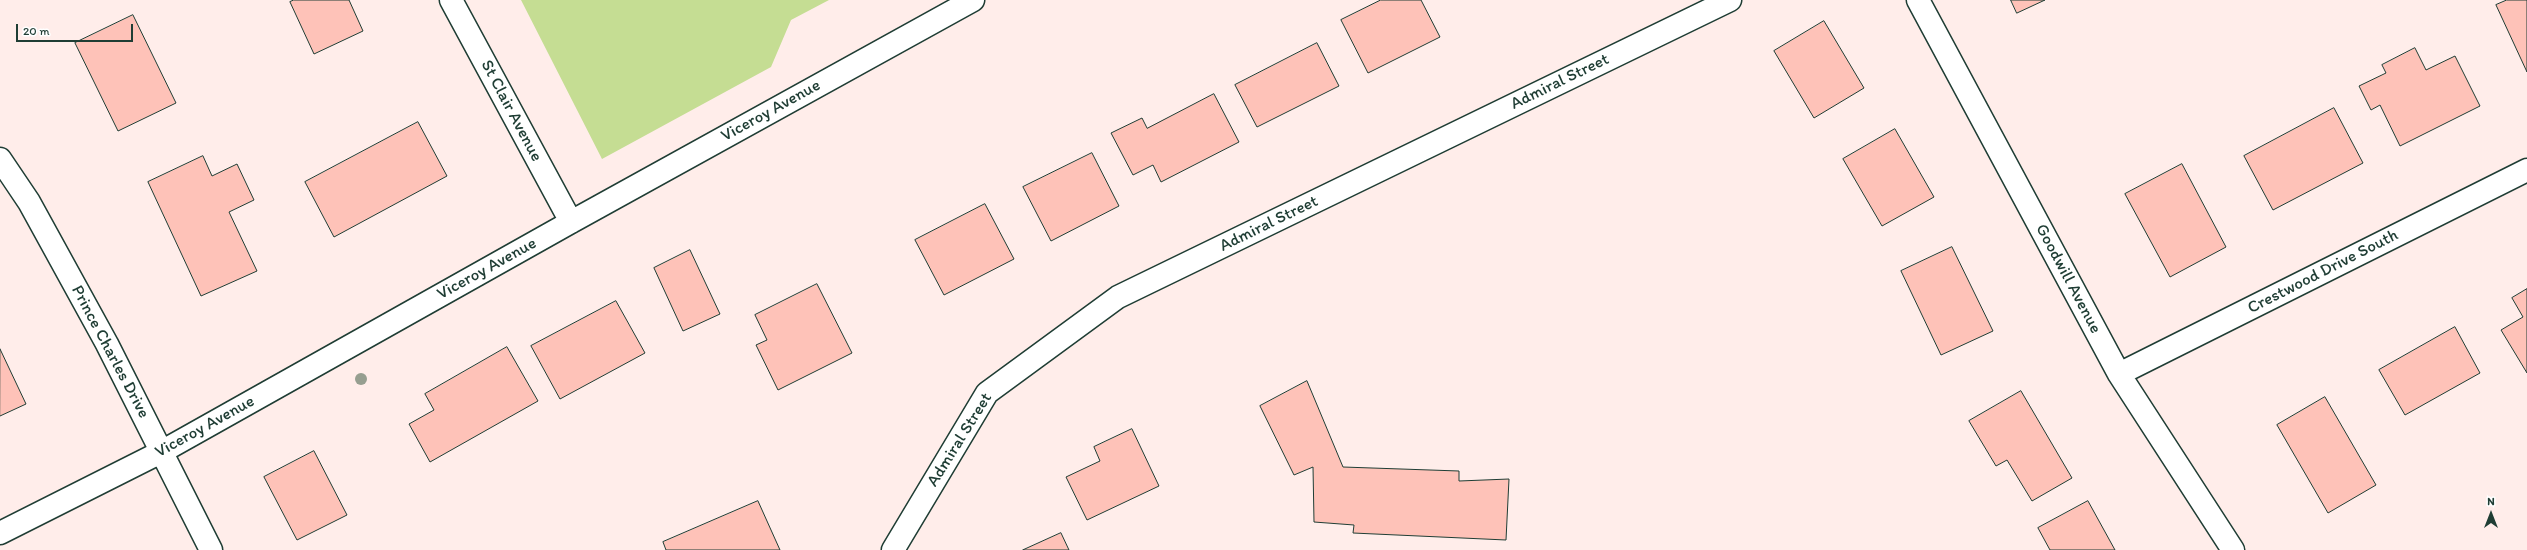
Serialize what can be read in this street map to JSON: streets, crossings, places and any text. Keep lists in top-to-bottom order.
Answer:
{
  "streets": {
    "street": [
      "Admiral Street",
      "St Clair Avenue",
      "Viceroy Avenue",
      "Crestwood Drive South",
      "Goodwill Avenue",
      "Prince Charles Drive"
    ]
  },
  "crossings": [
    ["St Clair Avenue", "Viceroy Avenue"],
    ["Viceroy Avenue", "Prince Charles Drive"],
    ["Crestwood Drive South", "Goodwill Avenue"]
  ],
  "scale_bar": "20 m",
  "north": "top"
}
